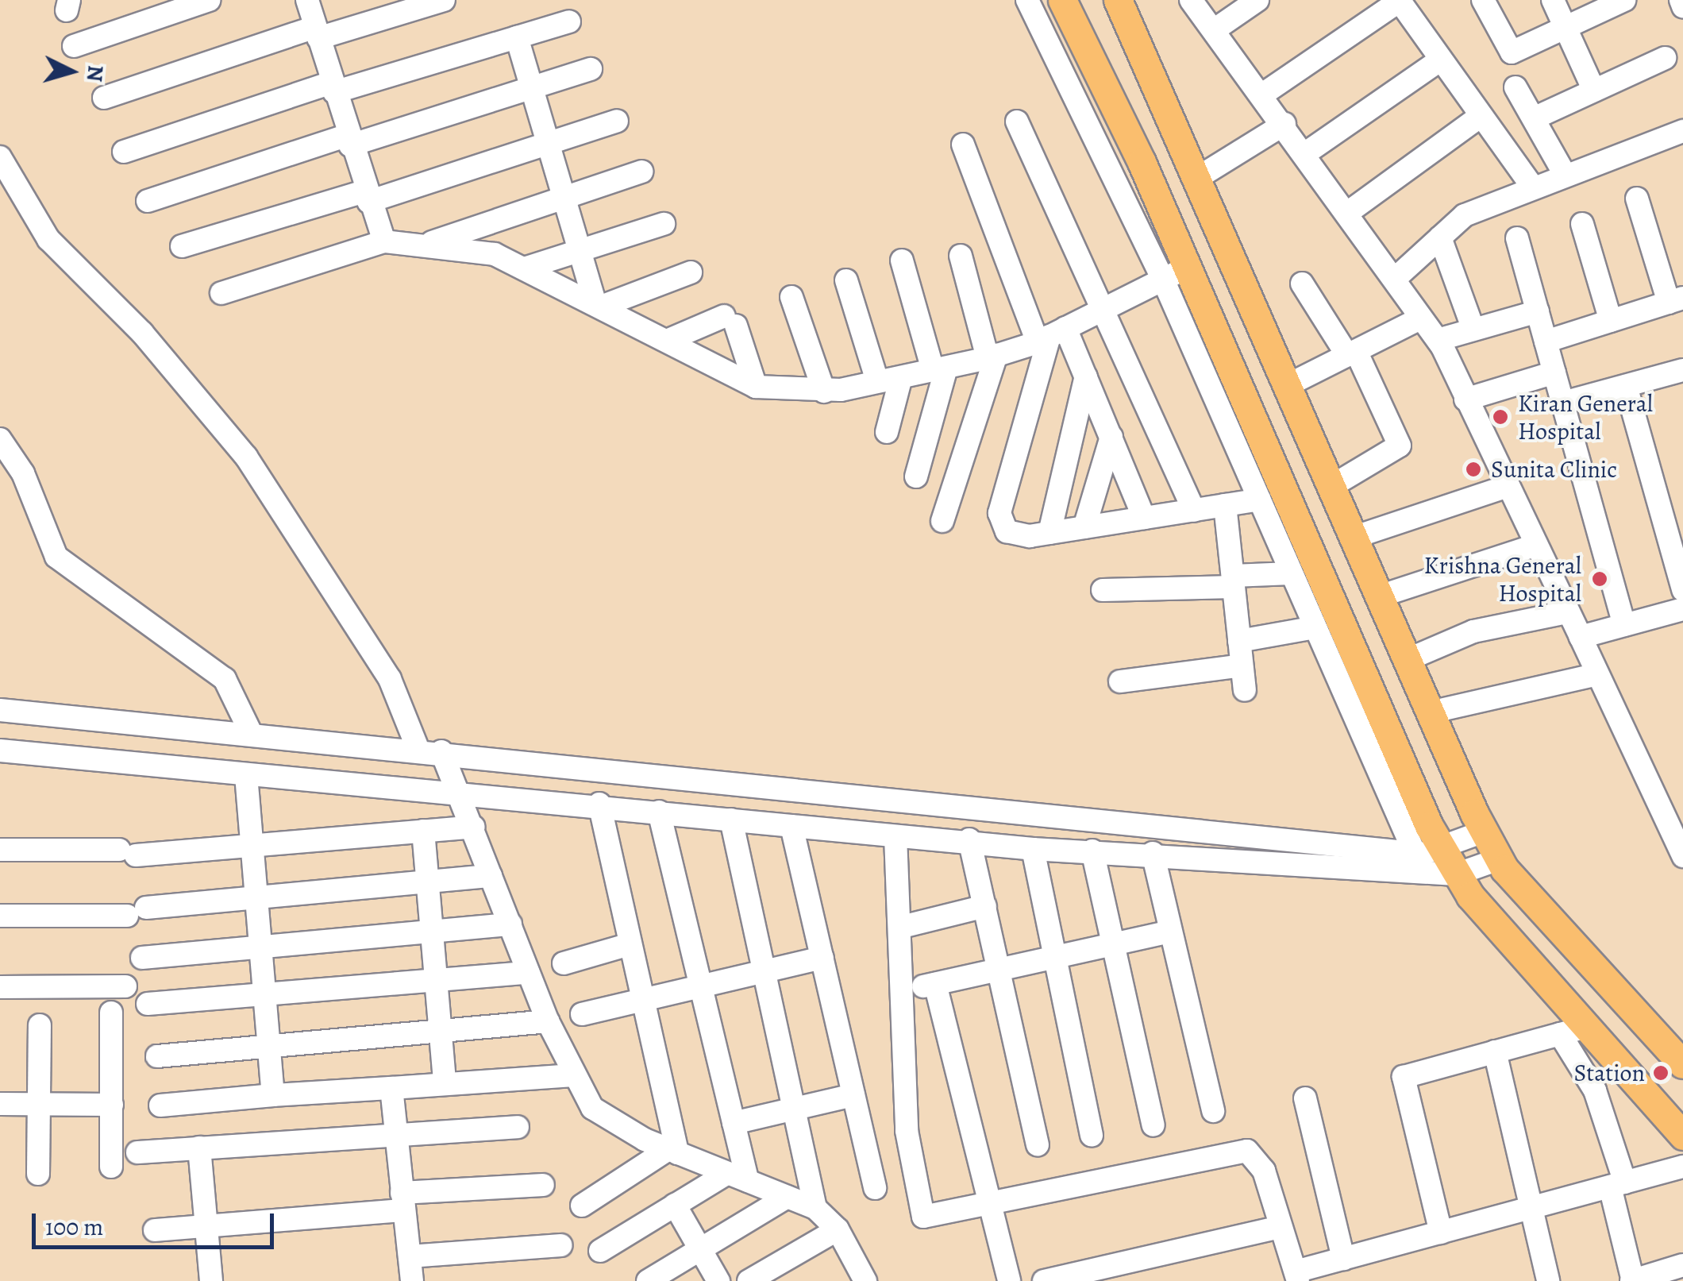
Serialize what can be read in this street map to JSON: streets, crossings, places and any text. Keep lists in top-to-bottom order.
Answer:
{
  "places": [
    "Kiran General Hospital",
    "Sunita Clinic",
    "Krishna General Hospital",
    "Station"
  ],
  "scale_bar": "100 m",
  "north": "right"
}
